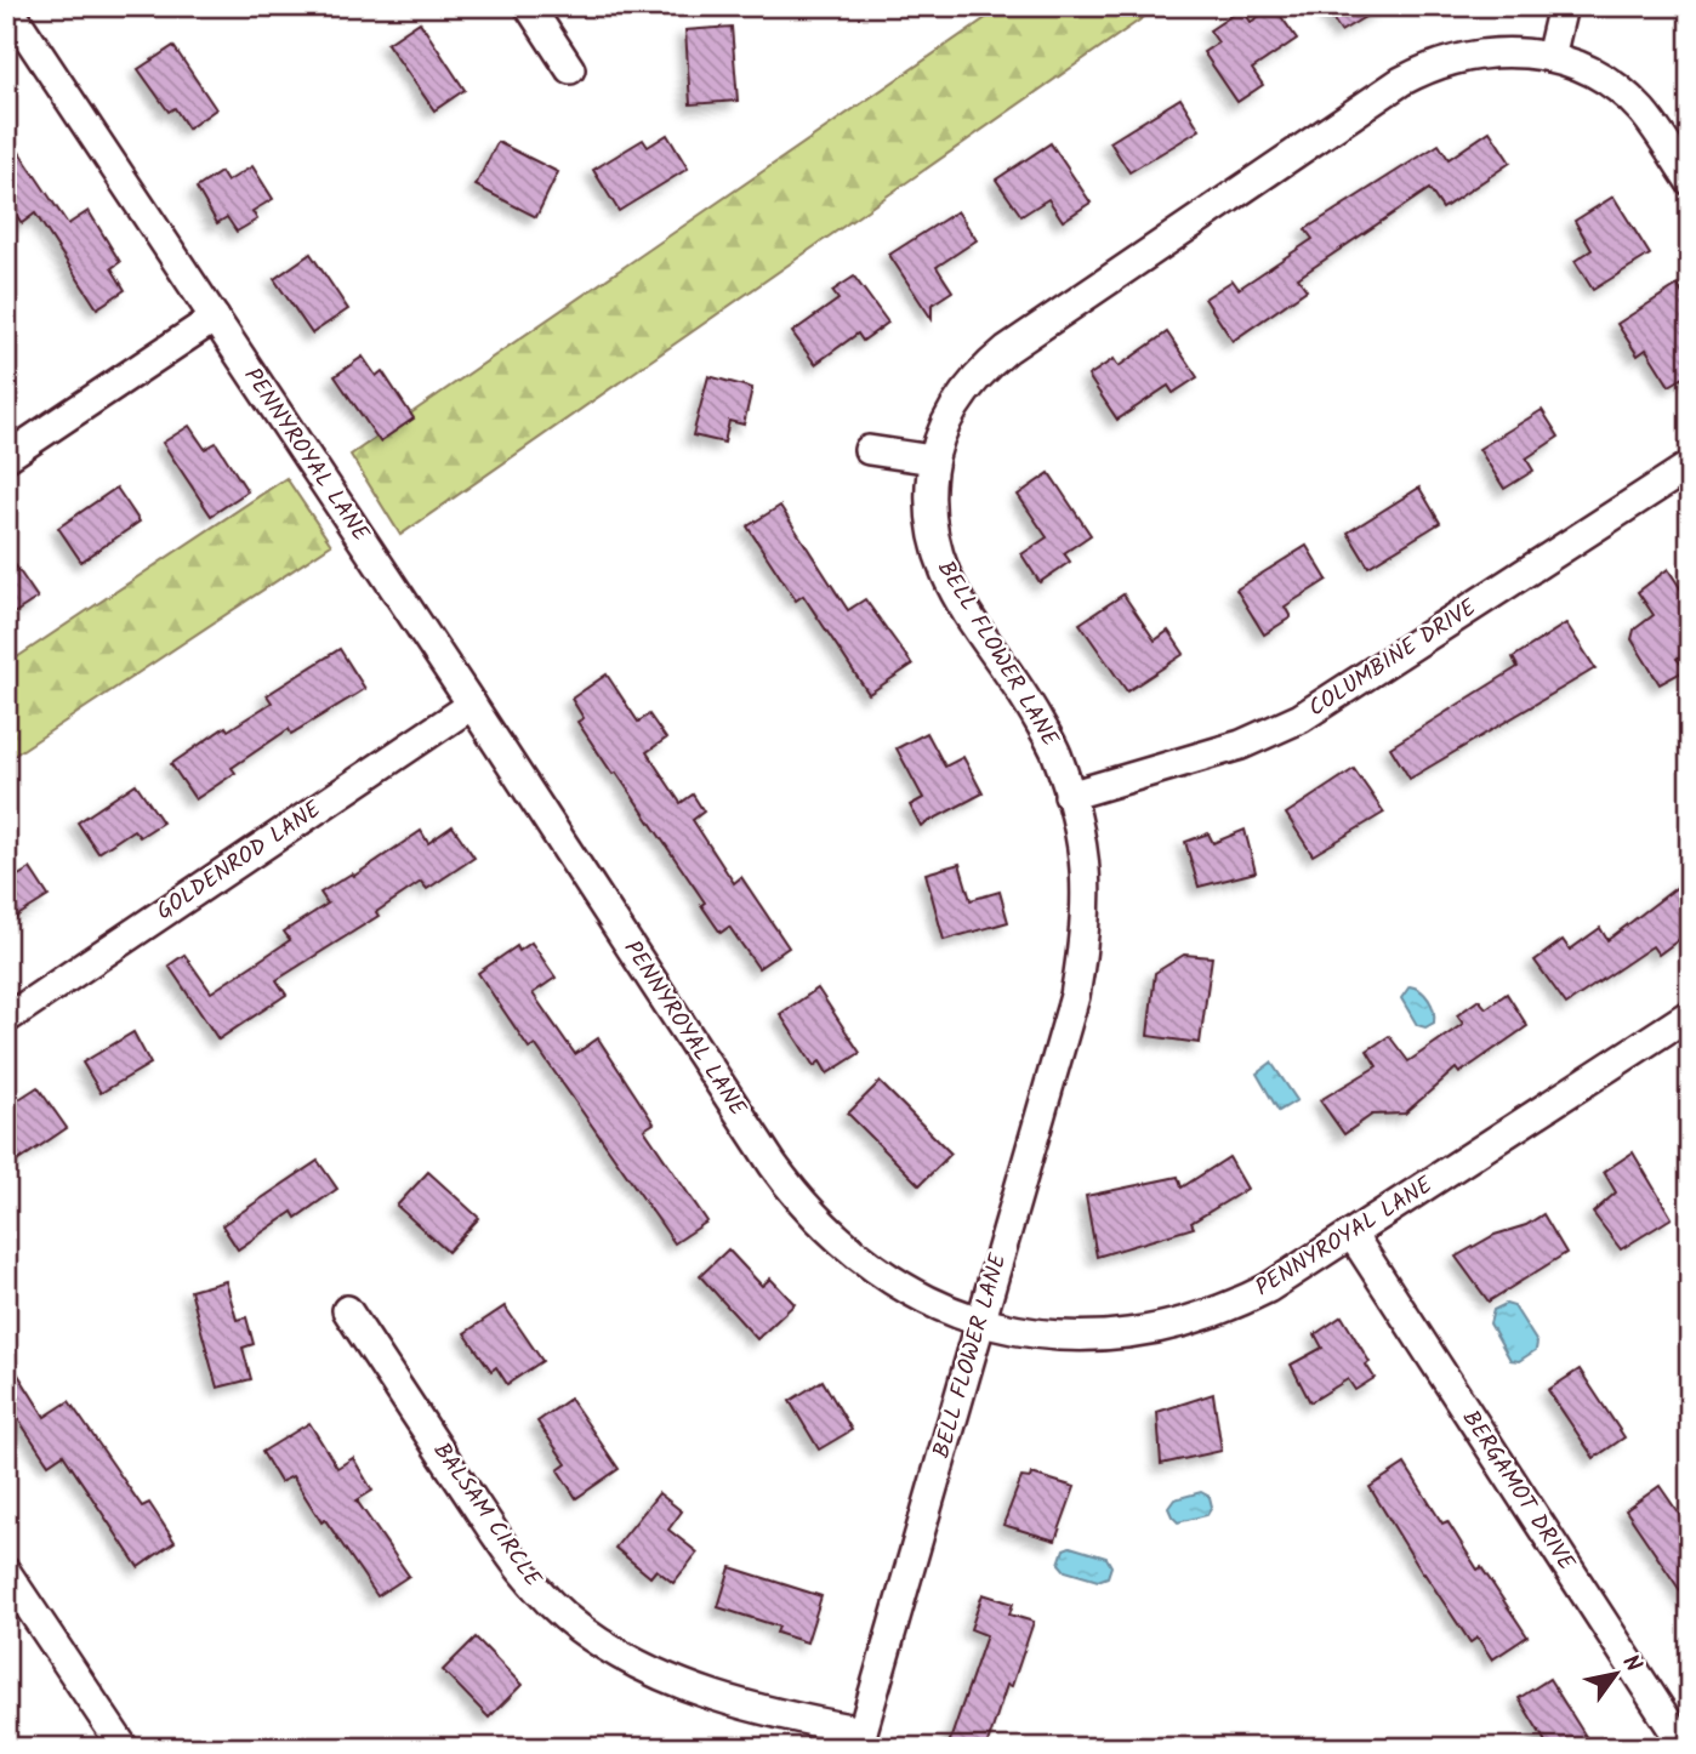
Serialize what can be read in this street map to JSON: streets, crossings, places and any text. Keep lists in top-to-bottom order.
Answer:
{
  "streets": {
    "street": [
      "PENNYROYAL LANE",
      "BELL FLOWER LANE",
      "COLUMBINE DRIVE",
      "GOLDENROD LANE",
      "BERGAMOT DRIVE",
      "BALSAM CIRCLE"
    ]
  },
  "crossings": [
    ["PENNYROYAL LANE", "BELL FLOWER LANE"],
    ["PENNYROYAL LANE", "GOLDENROD LANE"],
    ["PENNYROYAL LANE", "BERGAMOT DRIVE"],
    ["BELL FLOWER LANE", "COLUMBINE DRIVE"],
    ["BELL FLOWER LANE", "BALSAM CIRCLE"]
  ],
  "north": "top right"
}
